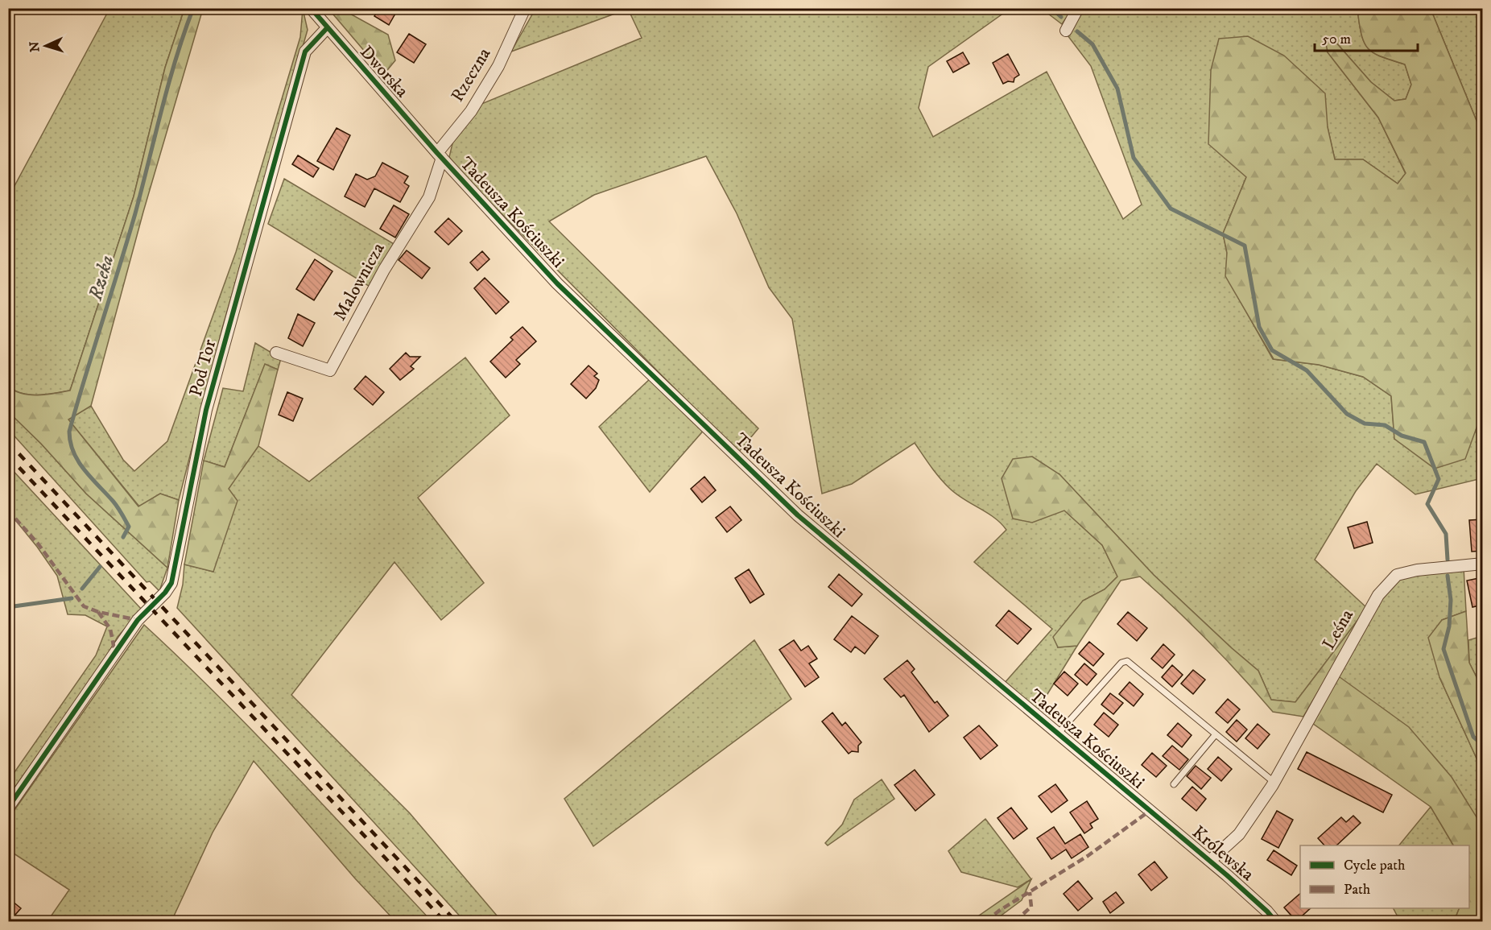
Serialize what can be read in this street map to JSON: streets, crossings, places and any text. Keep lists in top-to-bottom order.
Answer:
{
  "streets": {
    "street": [
      "Dworska",
      "Rzeczna",
      "Tadeusza Kościuszki",
      "Malownicza",
      "Pod Tor",
      "Leśna",
      "Królewska"
    ]
  },
  "crossings": [
    ["Dworska", "Rzeczna"],
    ["Dworska", "Tadeusza Kościuszki"],
    ["Dworska", "Malownicza"],
    ["Dworska", "Pod Tor"],
    ["Rzeczna", "Tadeusza Kościuszki"],
    ["Rzeczna", "Malownicza"],
    ["Tadeusza Kościuszki", "Malownicza"],
    ["Tadeusza Kościuszki", "Królewska"],
    ["Leśna", "Królewska"]
  ],
  "water": ["Rzeka"],
  "legend": ["Cycle path", "Path"],
  "scale_bar": "50 m",
  "north": "left"
}
